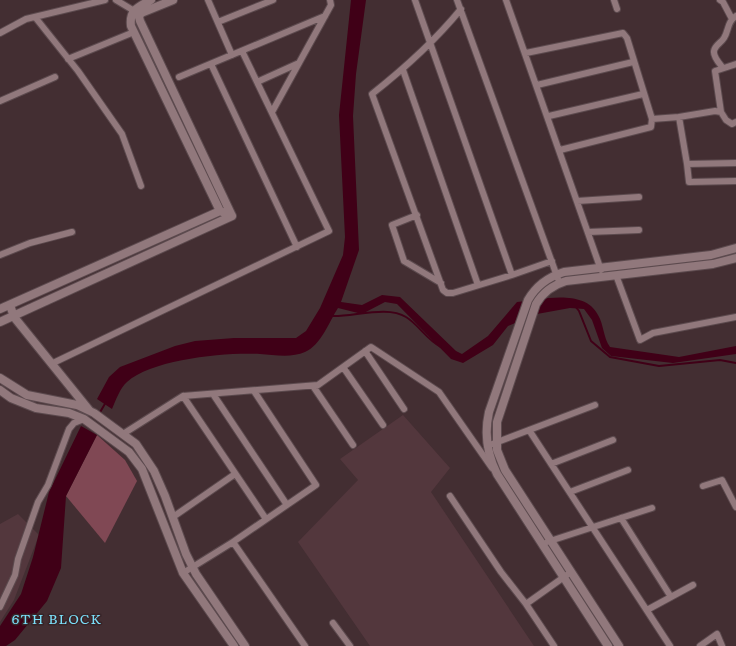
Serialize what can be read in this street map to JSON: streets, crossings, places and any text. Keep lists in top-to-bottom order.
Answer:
{
  "districts": ["6TH BLOCK"]
}
